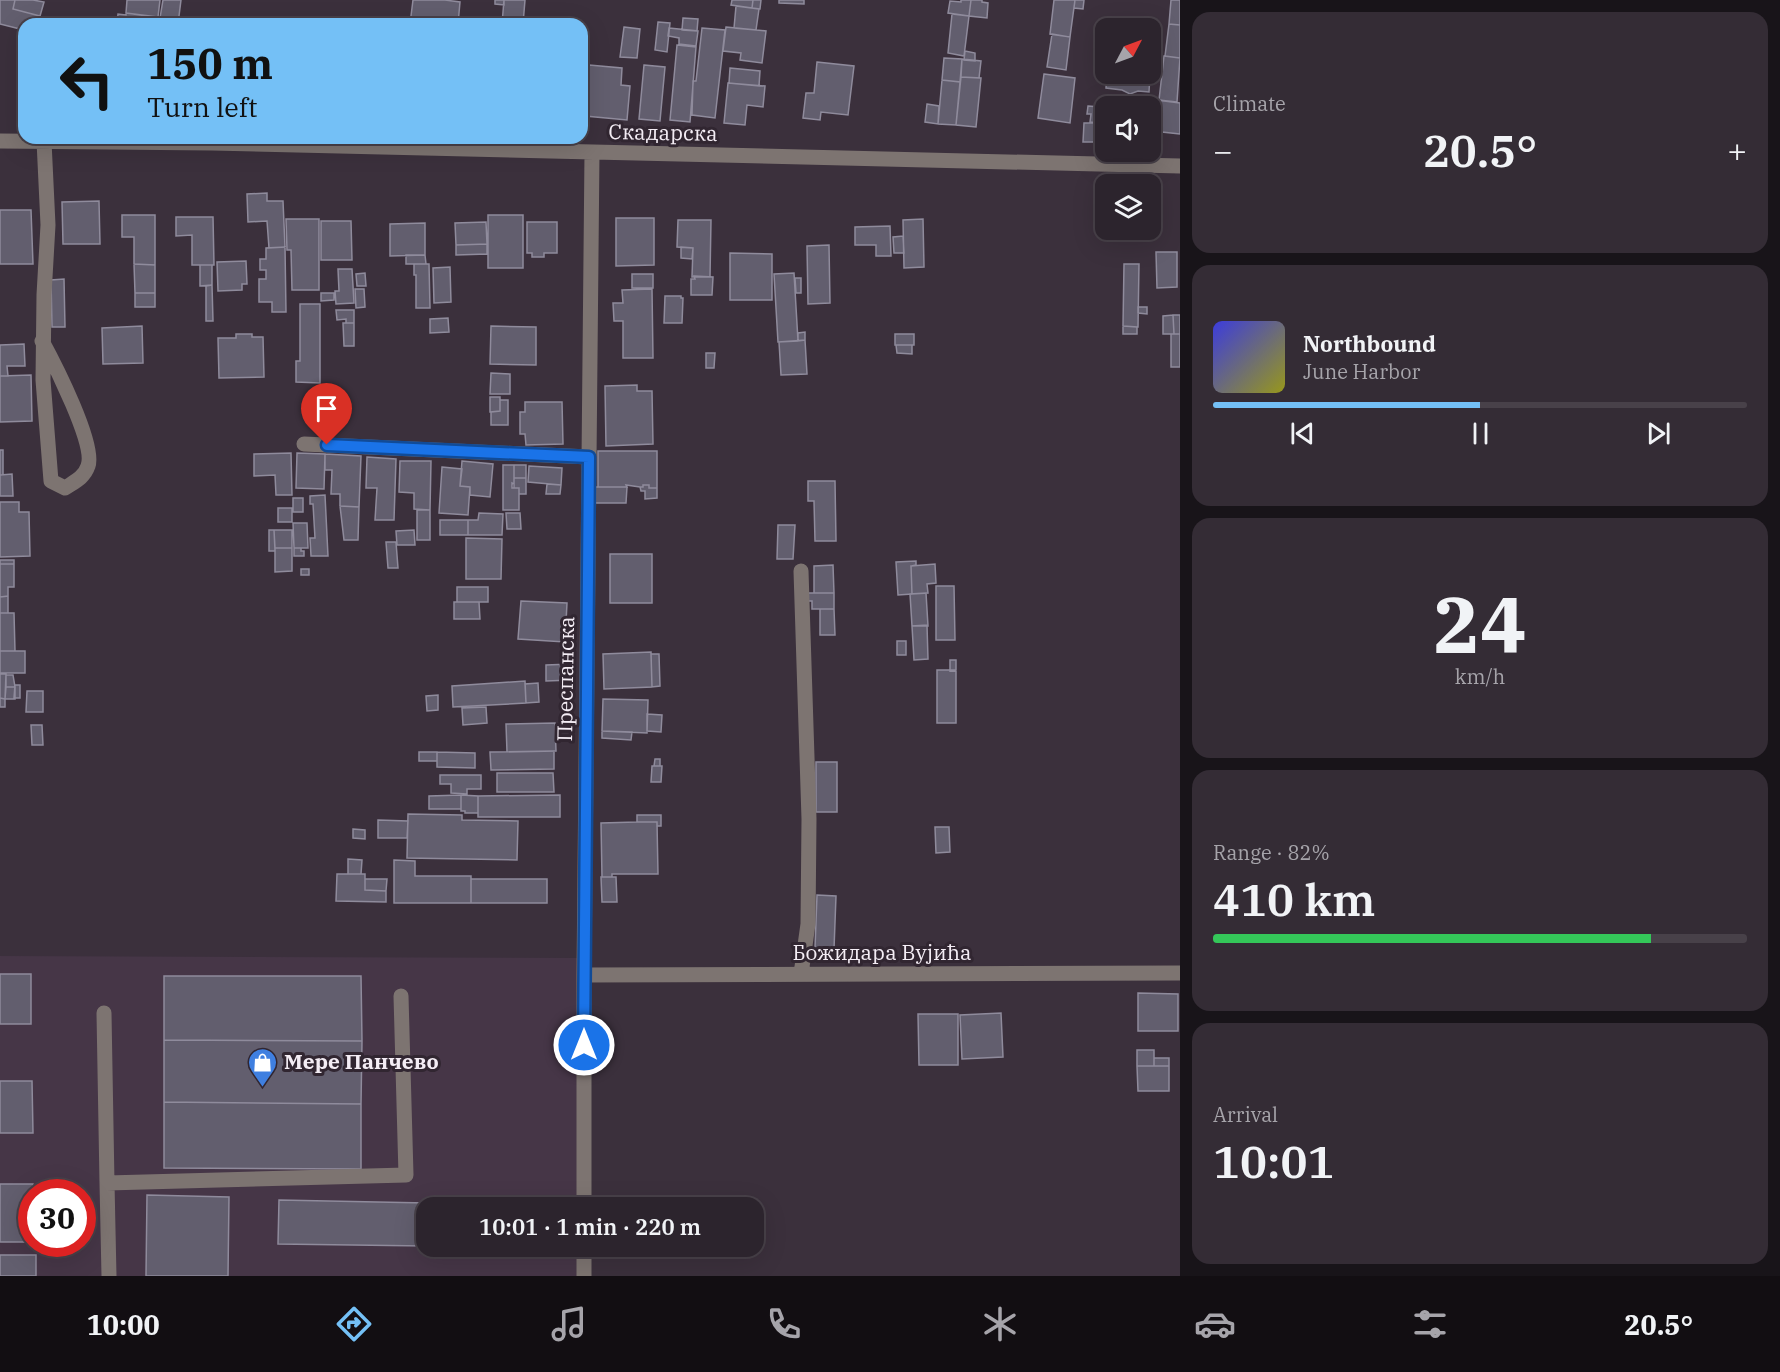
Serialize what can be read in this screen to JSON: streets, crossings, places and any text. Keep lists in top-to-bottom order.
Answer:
{
  "streets": {
    "street": ["Скадарска", "Преспанска", "Божидара Вујића"]
  },
  "crossings": [
    ["Скадарска", "Преспанска"],
    ["Преспанска", "Божидара Вујића"]
  ],
  "places": {
    "shop": ["Мере Панчево"]
  },
  "north": "top right",
  "page": {
    "tile": [
      "Climate",
      ["24", "km/h"],
      ["Range · 82%", "410 km"],
      ["Arrival", "10:01"]
    ],
    "turn": ["150 m", "Turn left"],
    "heat": ["−", "20.5°", "+"],
    "song": ["Northbound", "June Harbor"],
    "limit": "30",
    "trip": "10:01 · 1 min · 220 m",
    "tabs": ["10:00", "20.5°"]
  }
}
